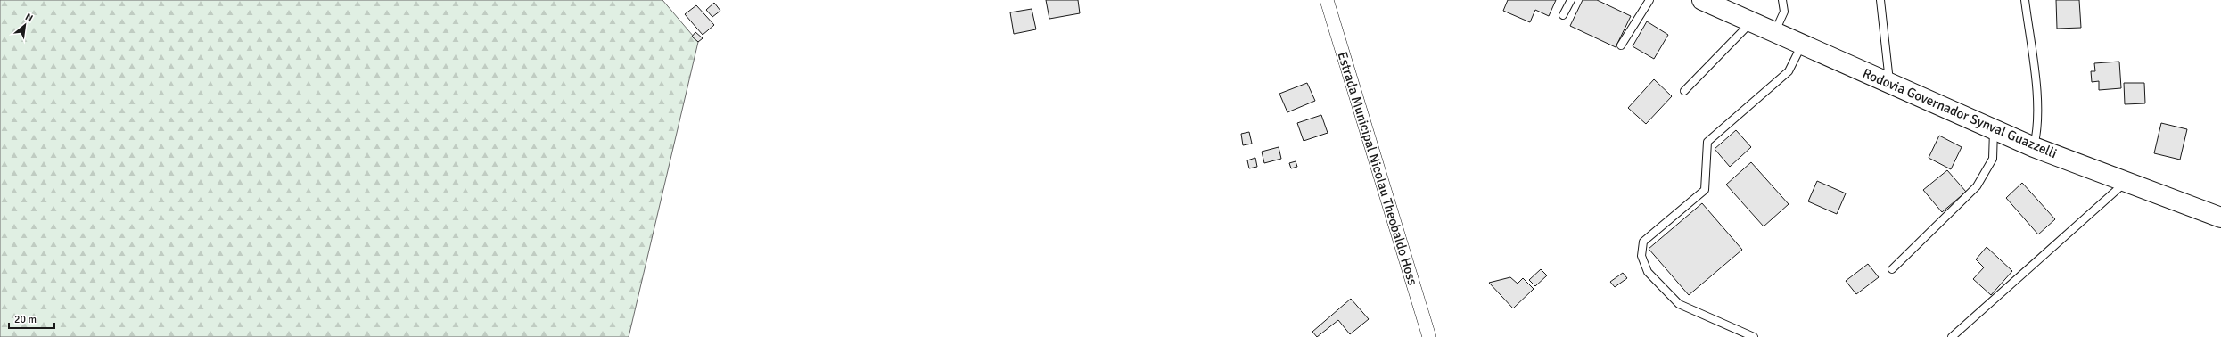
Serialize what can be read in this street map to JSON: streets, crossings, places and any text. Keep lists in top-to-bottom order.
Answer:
{
  "streets": {
    "main road": ["Rodovia Governador Synval Guazzelli"],
    "street": ["Estrada Municipal Nicolau Theobaldo Hoss"]
  },
  "scale_bar": "20 m",
  "north": "top right"
}
